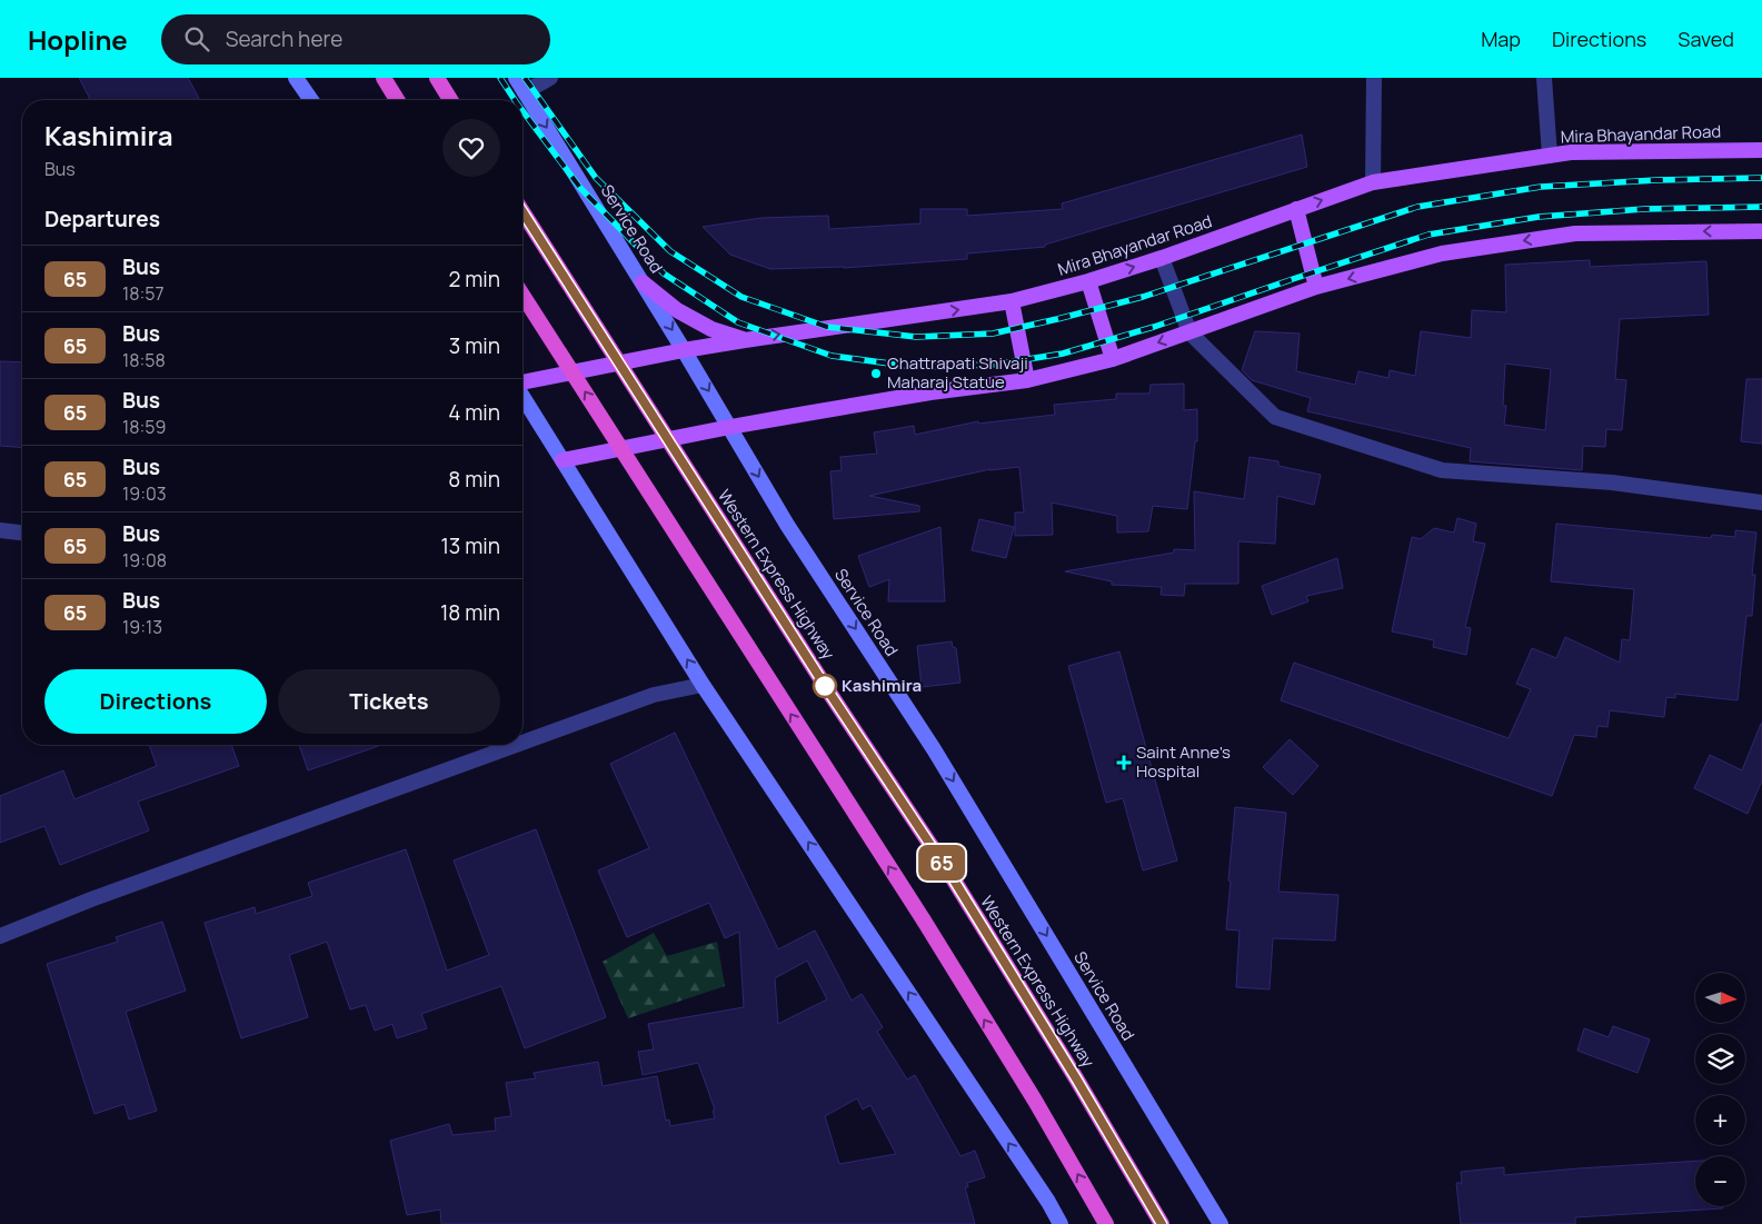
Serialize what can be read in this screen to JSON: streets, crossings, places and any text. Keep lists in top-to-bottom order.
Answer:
{
  "streets": {
    "highway": ["Western Express Highway"],
    "main road": ["Mira Bhayandar Road", "Service Road"]
  },
  "crossings": [
    ["Mira Bhayandar Road", "Service Road"]
  ],
  "one_way": ["Service Road"],
  "places": {
    "other": ["Chattrapati Shivaji Maharaj Statue", "Kashimira"],
    "health": ["Saint Anne's Hospital"]
  },
  "lines": ["bus line 65"],
  "north": "right",
  "page": {
    "header": "Hopline",
    "search": "Search here",
    "nav": ["Map", "Directions", "Saved"],
    "on_map": "65",
    "heading": [
      ["Kashimira", "Bus"],
      "Departures"
    ],
    "list": [
      {
        "mark": "65",
        "name": "Bus",
        "note": "18:57",
        "value": "2 min"
      },
      {
        "mark": "65",
        "name": "Bus",
        "note": "18:58",
        "value": "3 min"
      },
      {
        "mark": "65",
        "name": "Bus",
        "note": "18:59",
        "value": "4 min"
      },
      {
        "mark": "65",
        "name": "Bus",
        "note": "19:03",
        "value": "8 min"
      },
      {
        "mark": "65",
        "name": "Bus",
        "note": "19:08",
        "value": "13 min"
      },
      {
        "mark": "65",
        "name": "Bus",
        "note": "19:13",
        "value": "18 min"
      }
    ],
    "buttons": ["Directions", "Tickets"],
    "map_buttons": ["+", "−"]
  }
}
